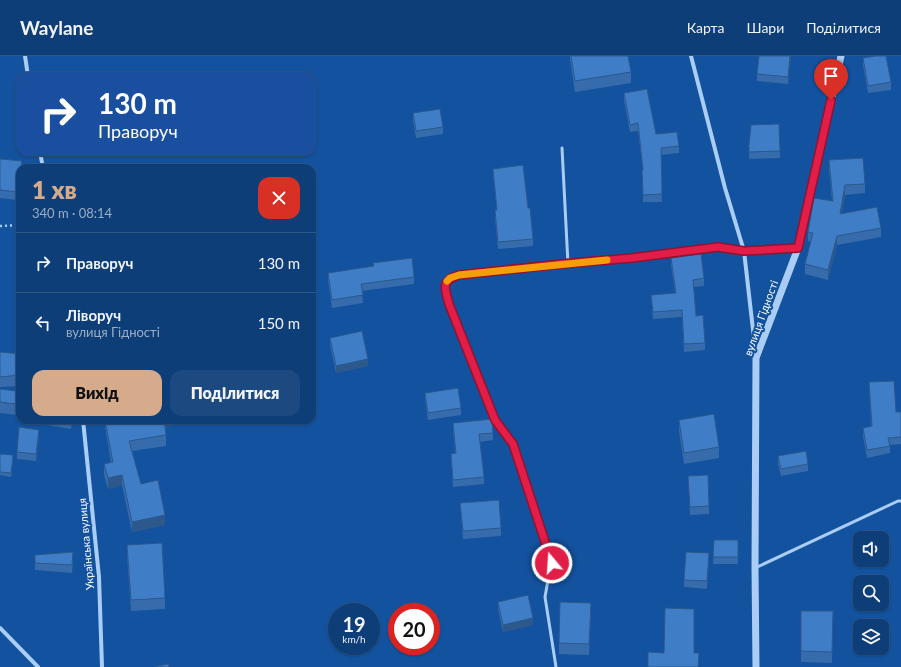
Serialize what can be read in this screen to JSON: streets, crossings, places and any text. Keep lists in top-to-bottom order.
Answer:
{
  "streets": {
    "street": ["вулиця Гідності", "Українська вулиця"]
  },
  "page": {
    "header": "Waylane",
    "nav": ["Карта", "Шари", "Поділитися"],
    "turn": ["130 m", "Праворуч"],
    "heading": ["1 хв", "340 m · 08:14"],
    "list": [
      {
        "name": "Праворуч",
        "value": "130 m"
      },
      {
        "name": "Ліворуч",
        "note": "вулиця Гідності",
        "value": "150 m"
      }
    ],
    "buttons": ["Вихід", "Поділитися"],
    "speed": "19 km/h",
    "limit": "20"
  }
}
